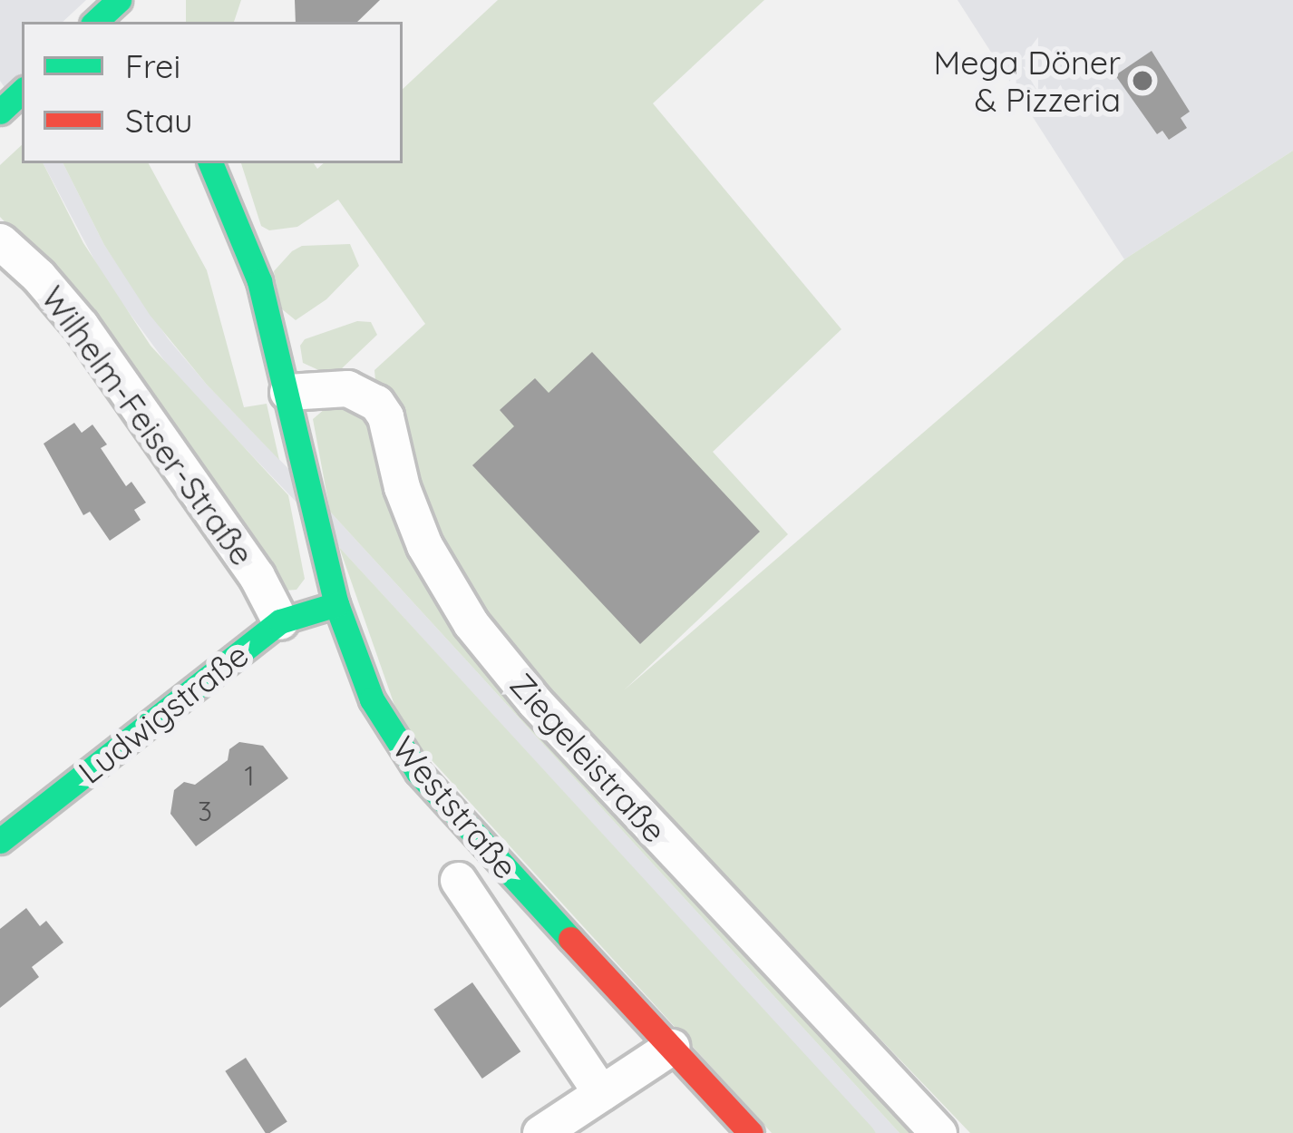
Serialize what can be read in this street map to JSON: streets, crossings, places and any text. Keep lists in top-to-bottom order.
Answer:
{
  "streets": {
    "street": [
      "Wilhelm-Feiser-Straße",
      "Ludwigstraße",
      "Ziegeleistraße",
      "Weststraße"
    ]
  },
  "crossings": [
    ["Wilhelm-Feiser-Straße", "Ludwigstraße"],
    ["Ludwigstraße", "Weststraße"],
    ["Ziegeleistraße", "Weststraße"]
  ],
  "places": ["Mega Döner & Pizzeria"],
  "house_numbers": ["1", "3"],
  "legend": ["Frei", "Stau"]
}
